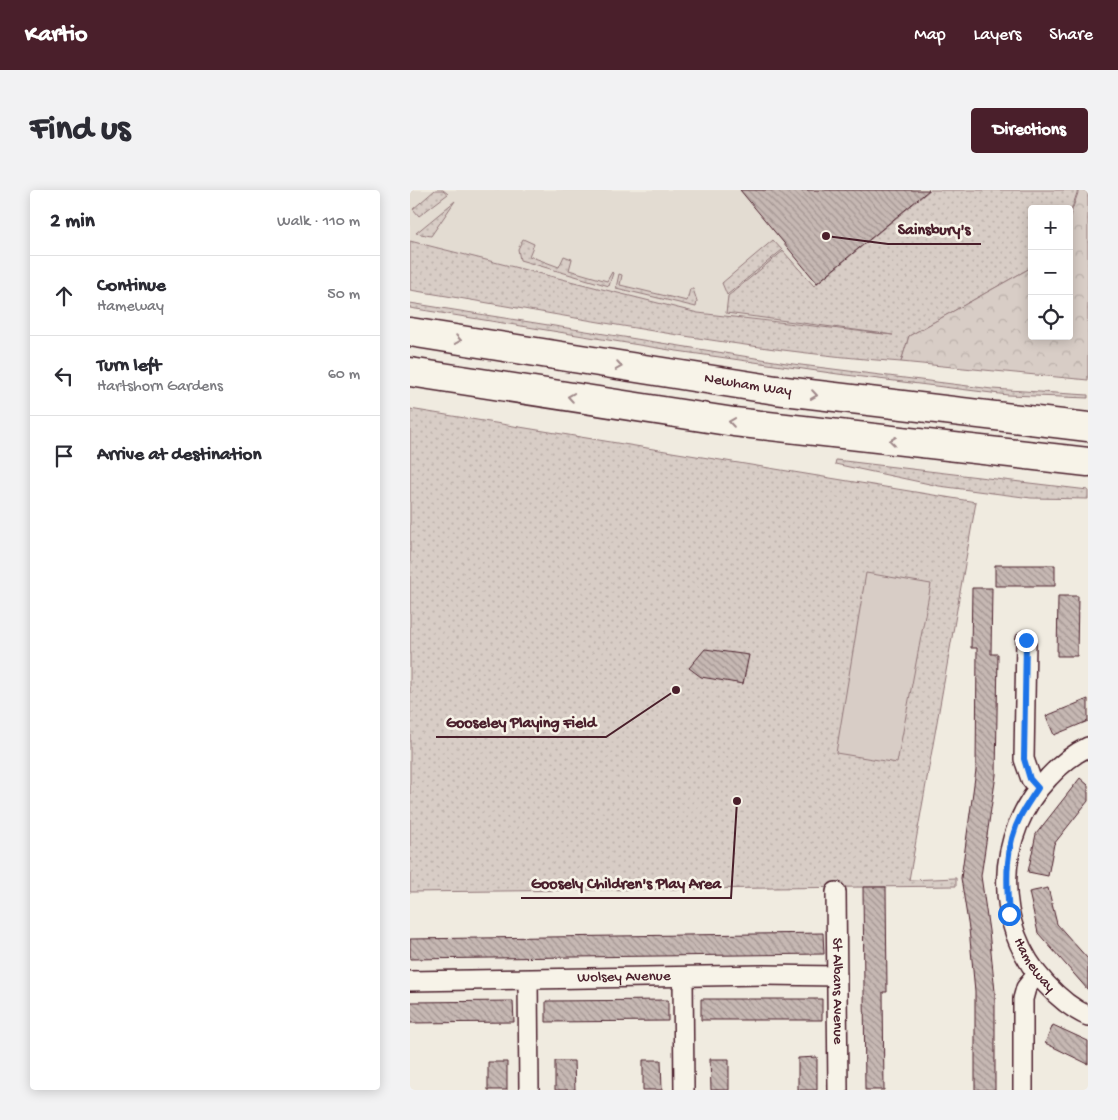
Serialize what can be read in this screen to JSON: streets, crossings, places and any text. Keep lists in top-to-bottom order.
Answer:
{
  "streets": {
    "highway": ["Newham Way"],
    "street": ["Hameway", "Wolsey Avenue", "St Albans Avenue"]
  },
  "crossings": [
    ["Wolsey Avenue", "St Albans Avenue"]
  ],
  "places": ["Sainsbury's", "Gooseley Playing Field", "Goosely Children's Play Area"],
  "page": {
    "header": "Kartio",
    "nav": ["Map", "Layers", "Share"],
    "buttons": "Directions",
    "title": "Find us",
    "heading": ["2 min", "Walk · 110 m"],
    "map_buttons": ["+", "−"],
    "list": [
      ["Continue", "Hameway", "50 m"],
      ["Turn left", "Hartshorn Gardens", "60 m"],
      "Arrive at destination"
    ]
  }
}
